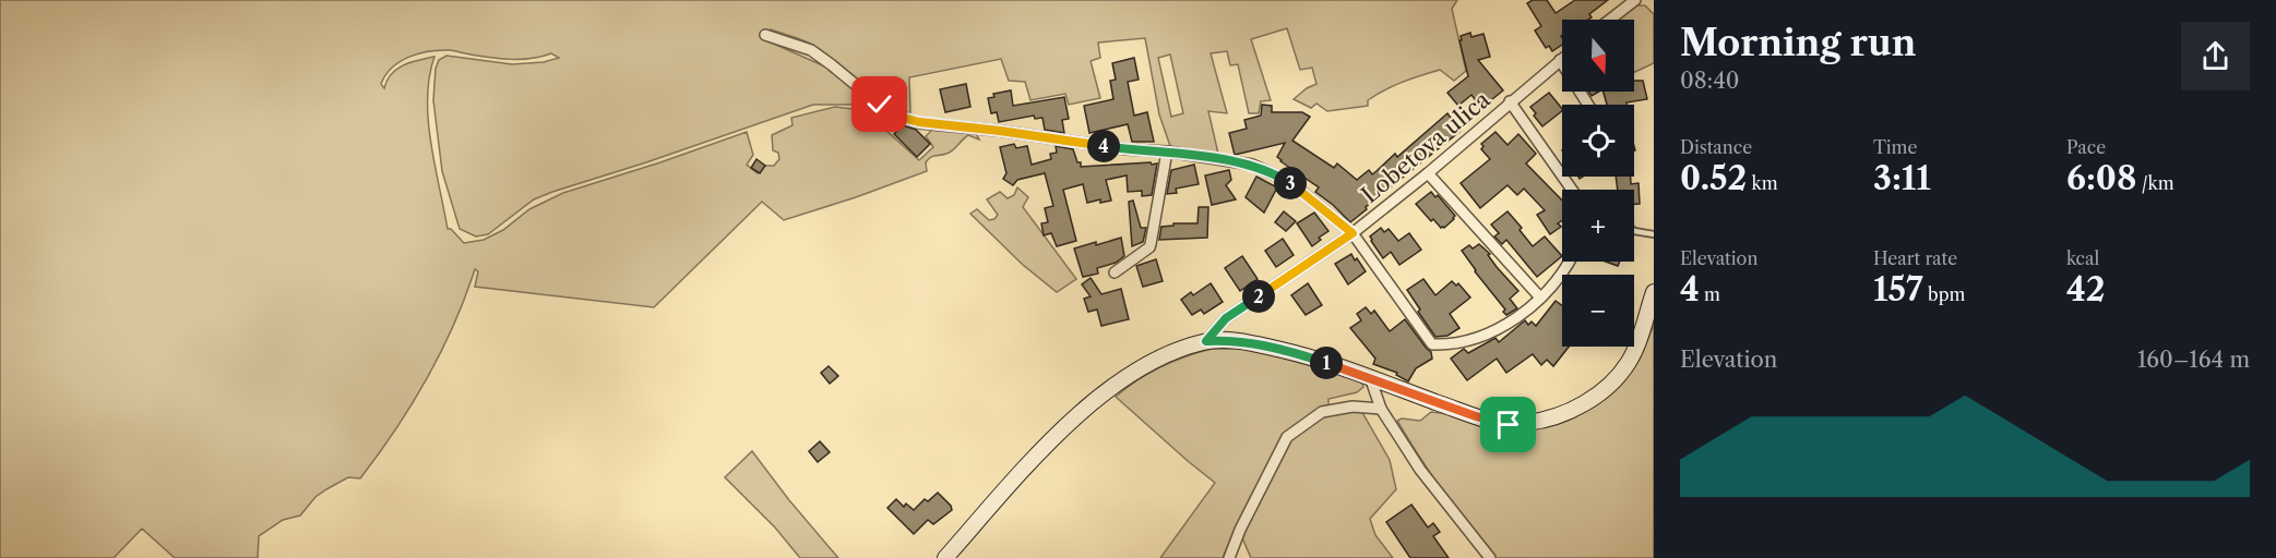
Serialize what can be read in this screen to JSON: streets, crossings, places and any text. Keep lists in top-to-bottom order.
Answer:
{
  "streets": {
    "street": ["Lobetova ulica"]
  },
  "north": "bottom",
  "page": {
    "heading": ["Morning run", "08:40"],
    "map_buttons": ["+", "−"],
    "stats": [
      ["Distance", "0.52 km"],
      ["Time", "3:11"],
      ["Pace", "6:08 /km"],
      ["Elevation", "4 m"],
      ["Heart rate", "157 bpm"],
      ["kcal", "42"]
    ],
    "pins": [
      "4",
      "3",
      "2",
      "1"
    ],
    "chart": ["Elevation", "160–164 m"]
  }
}
